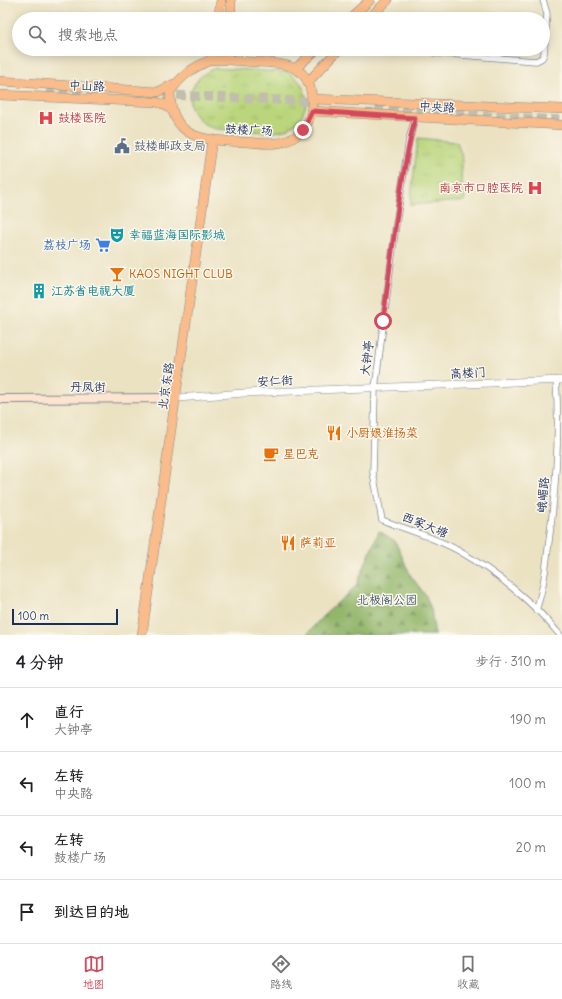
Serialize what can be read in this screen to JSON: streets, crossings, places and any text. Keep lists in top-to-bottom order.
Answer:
{
  "streets": {
    "main road": [
      "中山路",
      "中央路",
      "鼓楼广场",
      "北京东路",
      "丹凤街"
    ],
    "street": [
      "大钟亭",
      "高楼门",
      "安仁街",
      "峨嵋路",
      "西家大塘"
    ]
  },
  "crossings": [
    ["中山路", "中央路"],
    ["中山路", "鼓楼广场"],
    ["中山路", "北京东路"],
    ["中央路", "鼓楼广场"],
    ["中央路", "大钟亭"],
    ["中央路", "北京东路"],
    ["鼓楼广场", "北京东路"],
    ["大钟亭", "高楼门"],
    ["大钟亭", "安仁街"],
    ["大钟亭", "西家大塘"],
    ["高楼门", "安仁街"],
    ["高楼门", "峨嵋路"],
    ["高楼门", "西家大塘"],
    ["安仁街", "北京东路"],
    ["安仁街", "丹凤街"],
    ["安仁街", "西家大塘"],
    ["北京东路", "丹凤街"],
    ["峨嵋路", "西家大塘"]
  ],
  "parks": ["北极阁公园"],
  "places": {
    "hospital": ["鼓楼医院", "南京市口腔医院"],
    "public building": ["鼓楼邮政支局"],
    "theatre": ["幸福蓝海国际影城"],
    "supermarket": ["荔枝广场"],
    "bar": ["KAOS NIGHT CLUB"],
    "building": ["江苏省电视大厦"],
    "restaurant": ["小厨娘淮扬菜", "萨莉亚"],
    "cafe": ["星巴克"]
  },
  "scale_bar": "100 m",
  "page": {
    "search": "搜索地点",
    "scale": "100 m",
    "heading": ["4 分钟", "步行 · 310 m"],
    "list": [
      ["直行", "大钟亭", "190 m"],
      ["左转", "中央路", "100 m"],
      ["左转", "鼓楼广场", "20 m"],
      "到达目的地"
    ],
    "nav": ["地图", "路线", "收藏"]
  }
}
